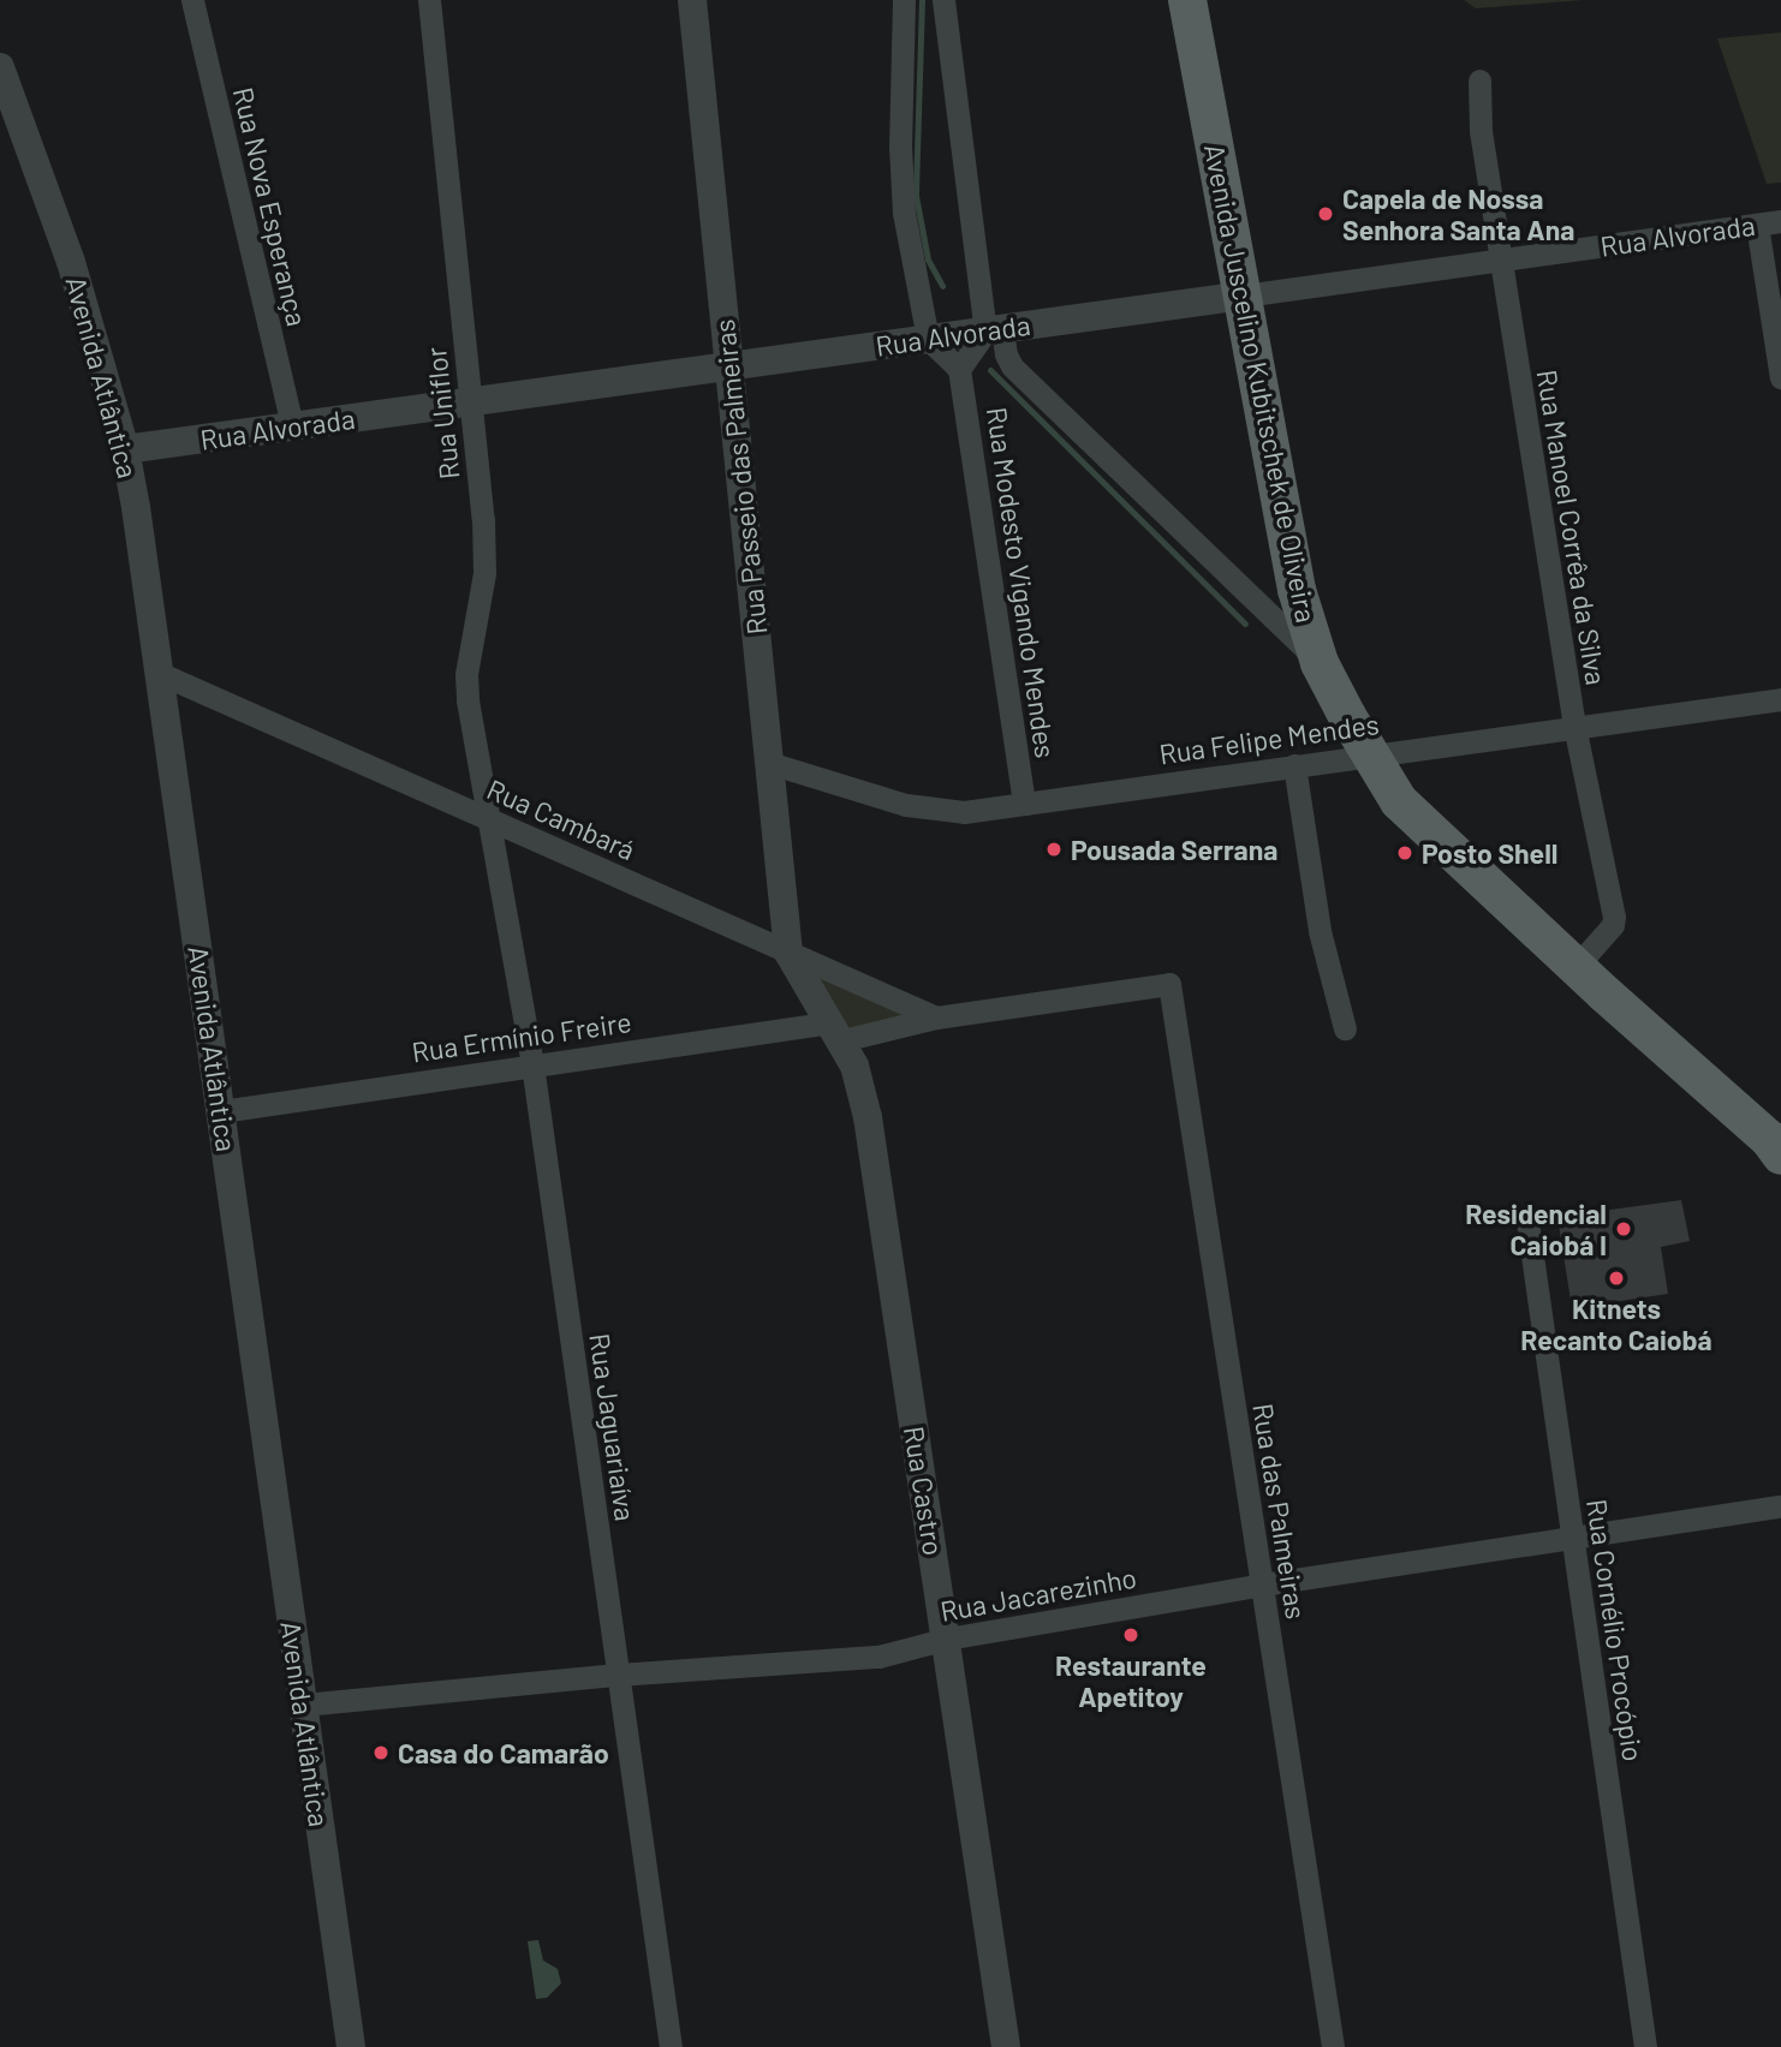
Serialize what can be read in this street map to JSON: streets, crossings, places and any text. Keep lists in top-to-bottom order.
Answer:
{
  "streets": {
    "main road": ["Avenida Juscelino Kubitschek de Oliveira"],
    "street": [
      "Rua Nova Esperança",
      "Rua Alvorada",
      "Avenida Atlântica",
      "Rua Uniflor",
      "Rua Passeio das Palmeiras",
      "Rua Manoel Corrêa da Silva",
      "Rua Modesto Vigando Mendes",
      "Rua Felipe Mendes",
      "Rua Cambará",
      "Rua Ermínio Freire",
      "Rua Jaguariaíva",
      "Rua Castro",
      "Rua das Palmeiras",
      "Rua Jacarezinho",
      "Rua Cornélio Procópio"
    ]
  },
  "crossings": [
    ["Rua Nova Esperança", "Rua Alvorada"],
    ["Rua Alvorada", "Avenida Atlântica"],
    ["Rua Alvorada", "Avenida Juscelino Kubitschek de Oliveira"],
    ["Rua Alvorada", "Rua Uniflor"],
    ["Rua Alvorada", "Rua Passeio das Palmeiras"],
    ["Rua Alvorada", "Rua Manoel Corrêa da Silva"],
    ["Avenida Atlântica", "Rua Cambará"],
    ["Avenida Atlântica", "Rua Ermínio Freire"],
    ["Avenida Atlântica", "Rua Jacarezinho"],
    ["Avenida Juscelino Kubitschek de Oliveira", "Rua Manoel Corrêa da Silva"],
    ["Avenida Juscelino Kubitschek de Oliveira", "Rua Felipe Mendes"],
    ["Rua Uniflor", "Rua Cambará"],
    ["Rua Uniflor", "Rua Jaguariaíva"],
    ["Rua Passeio das Palmeiras", "Rua Felipe Mendes"],
    ["Rua Passeio das Palmeiras", "Rua Cambará"],
    ["Rua Passeio das Palmeiras", "Rua Castro"],
    ["Rua Manoel Corrêa da Silva", "Rua Felipe Mendes"],
    ["Rua Modesto Vigando Mendes", "Rua Felipe Mendes"],
    ["Rua Cambará", "Rua Ermínio Freire"],
    ["Rua Cambará", "Rua Jaguariaíva"],
    ["Rua Cambará", "Rua Castro"],
    ["Rua Ermínio Freire", "Rua Jaguariaíva"],
    ["Rua Ermínio Freire", "Rua Castro"],
    ["Rua Ermínio Freire", "Rua das Palmeiras"],
    ["Rua Jaguariaíva", "Rua Jacarezinho"],
    ["Rua Castro", "Rua Jacarezinho"],
    ["Rua das Palmeiras", "Rua Jacarezinho"],
    ["Rua Jacarezinho", "Rua Cornélio Procópio"]
  ],
  "places": [
    "Capela de Nossa Senhora Santa Ana",
    "Pousada Serrana",
    "Posto Shell",
    "Residencial Caiobá I",
    "Kitnets Recanto Caiobá",
    "Restaurante Apetitoy",
    "Casa do Camarão"
  ]
}
